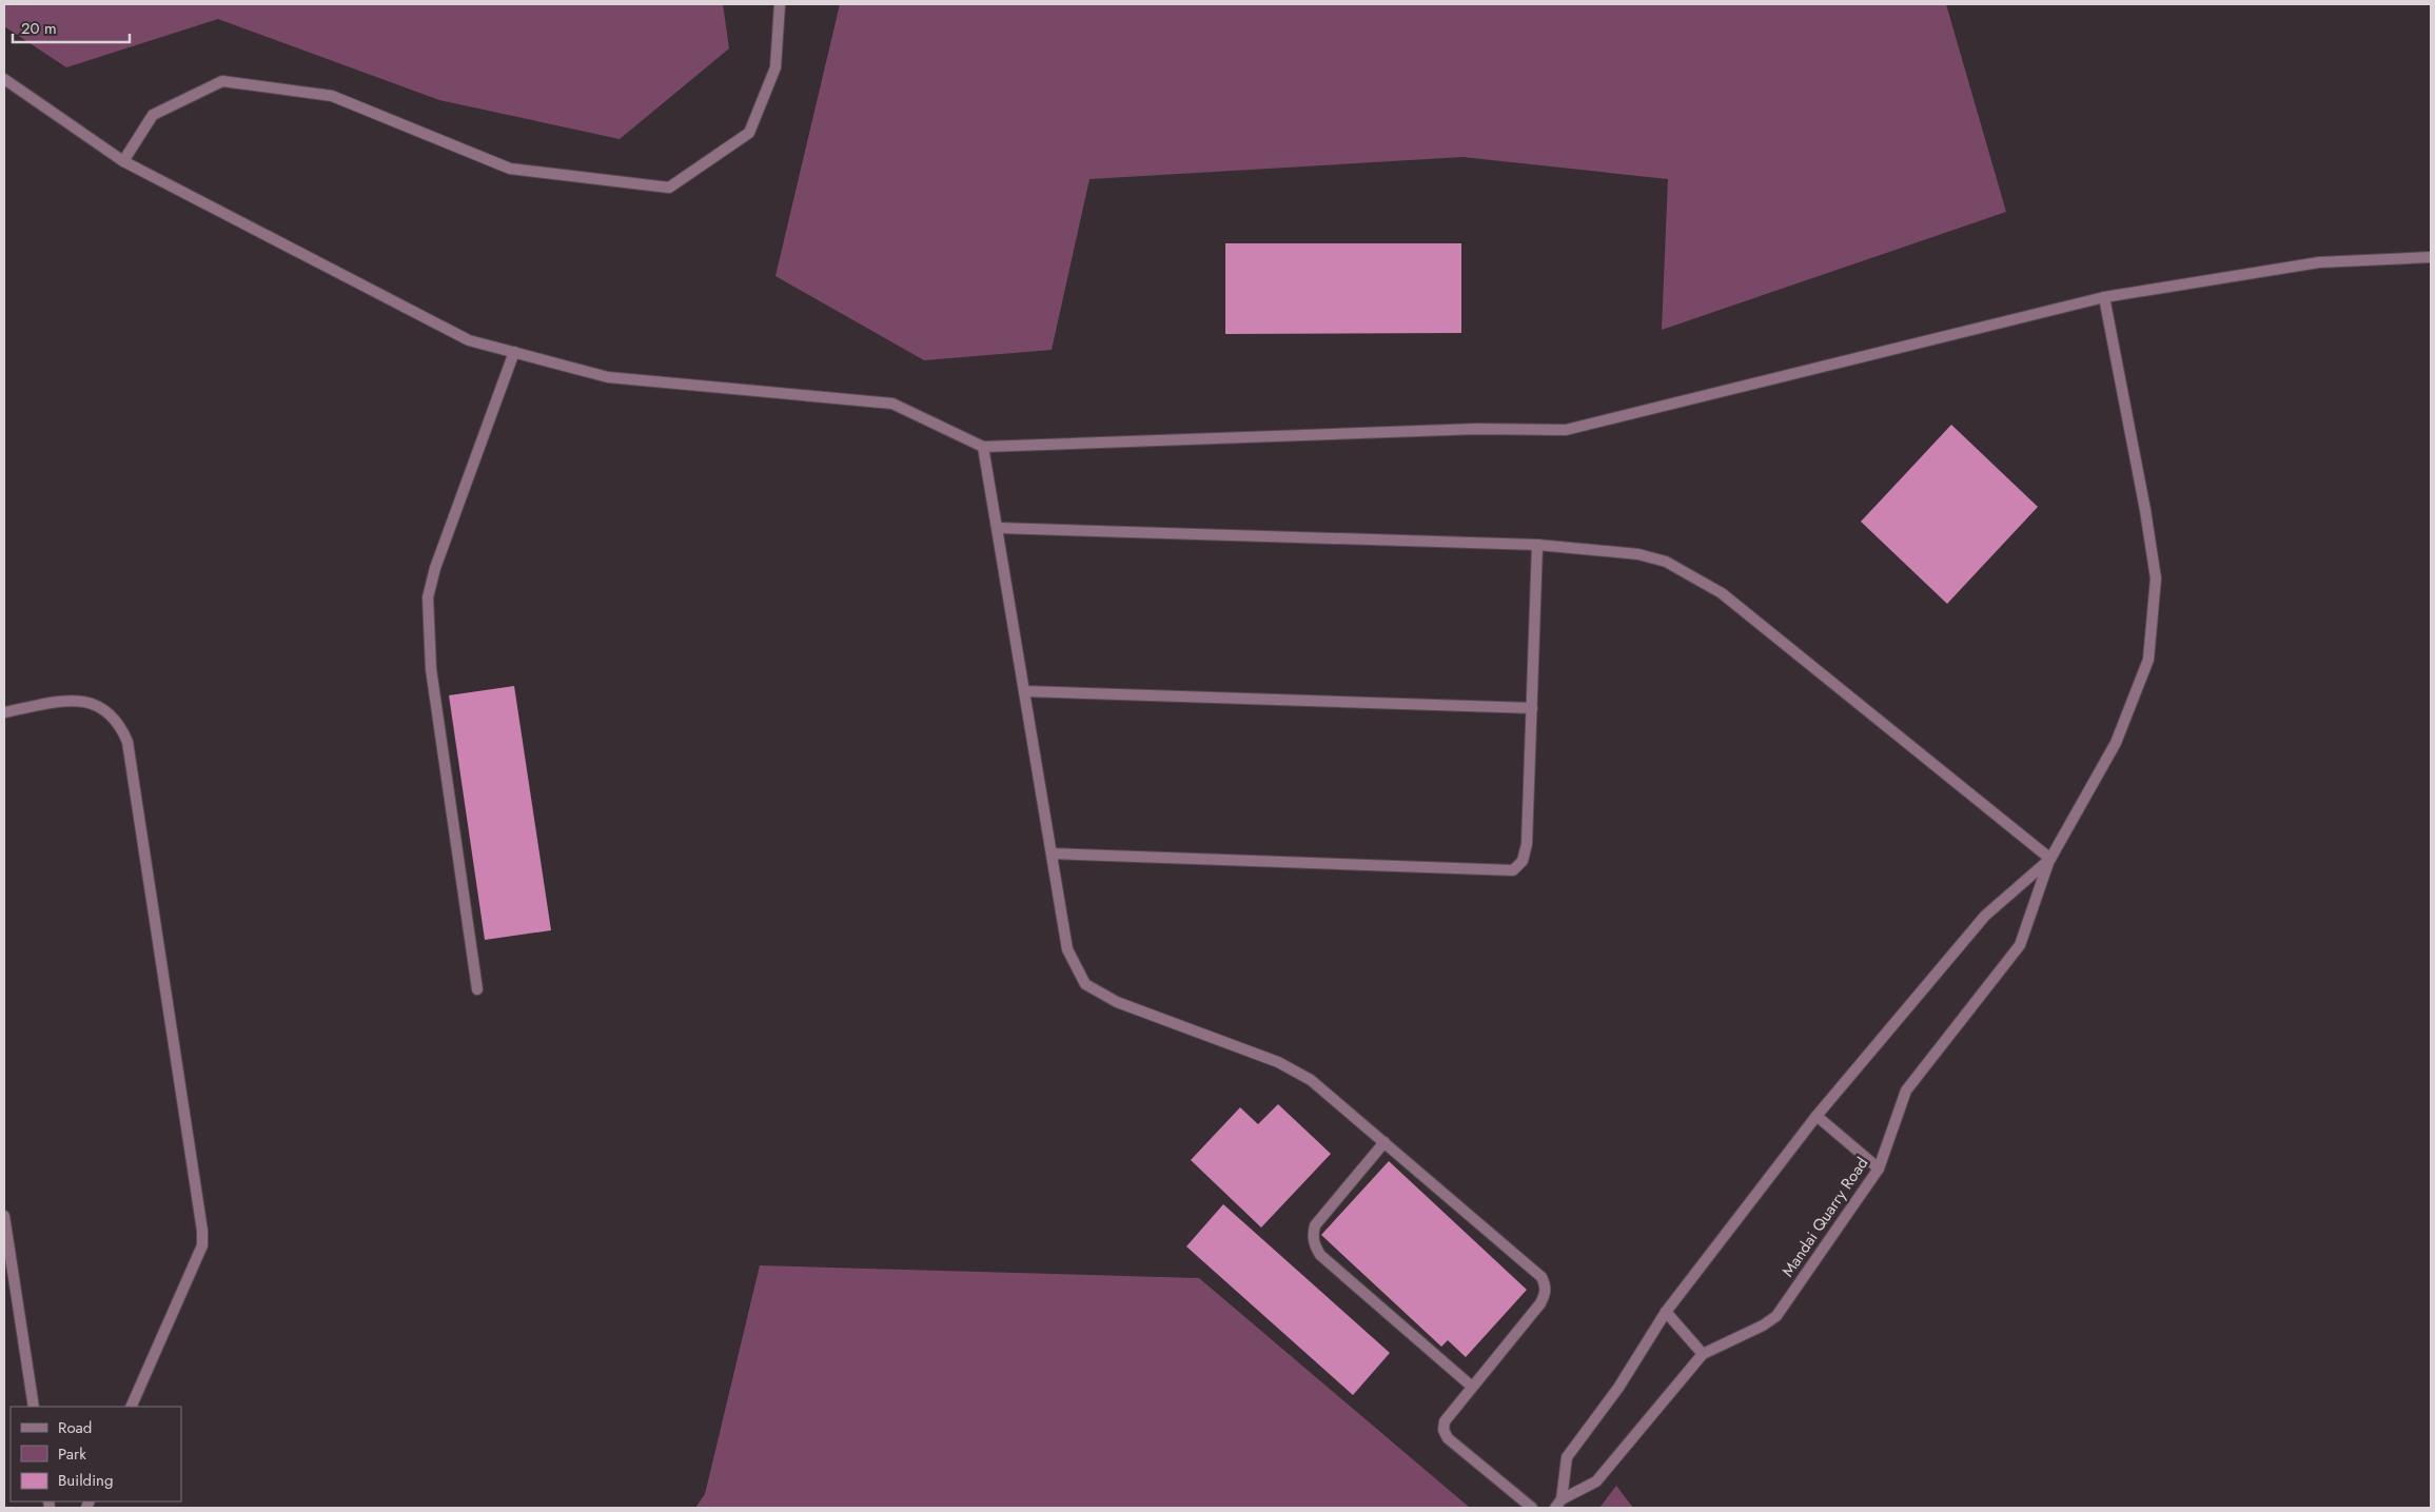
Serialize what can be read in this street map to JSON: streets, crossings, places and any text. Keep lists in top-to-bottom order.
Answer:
{
  "streets": {
    "street": ["Mandai Quarry Road"]
  },
  "legend": ["Road", "Park", "Building"],
  "scale_bar": "20 m"
}
